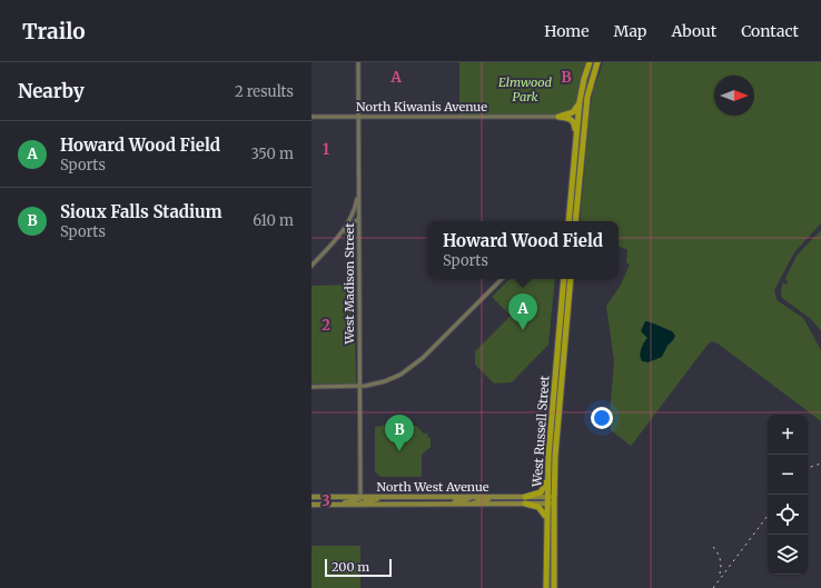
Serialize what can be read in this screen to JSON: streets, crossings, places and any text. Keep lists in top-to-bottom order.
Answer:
{
  "streets": {
    "highway": ["West Russell Street"],
    "main road": ["North Kiwanis Avenue", "West Madison Street", "North West Avenue"]
  },
  "crossings": [
    ["North Kiwanis Avenue", "West Madison Street"],
    ["West Madison Street", "North West Avenue"],
    ["West Russell Street", "North West Avenue"]
  ],
  "parks": ["Elmwood Park"],
  "scale_bar": "200 m",
  "north": "right",
  "page": {
    "header": "Trailo",
    "nav": [
      "Home",
      "Map",
      "About",
      "Contact"
    ],
    "heading": ["Nearby", "2 results"],
    "list": [
      {
        "mark": "A",
        "name": "Howard Wood Field",
        "note": "Sports",
        "value": "350 m"
      },
      {
        "mark": "B",
        "name": "Sioux Falls Stadium",
        "note": "Sports",
        "value": "610 m"
      }
    ],
    "popup": ["Howard Wood Field", "Sports"],
    "pins": ["A", "B"],
    "map_buttons": ["+", "−"],
    "scale": "200 m"
  },
  "grid": {
    "columns": ["A", "B"],
    "rows": ["1", "2", "3"]
  }
}
